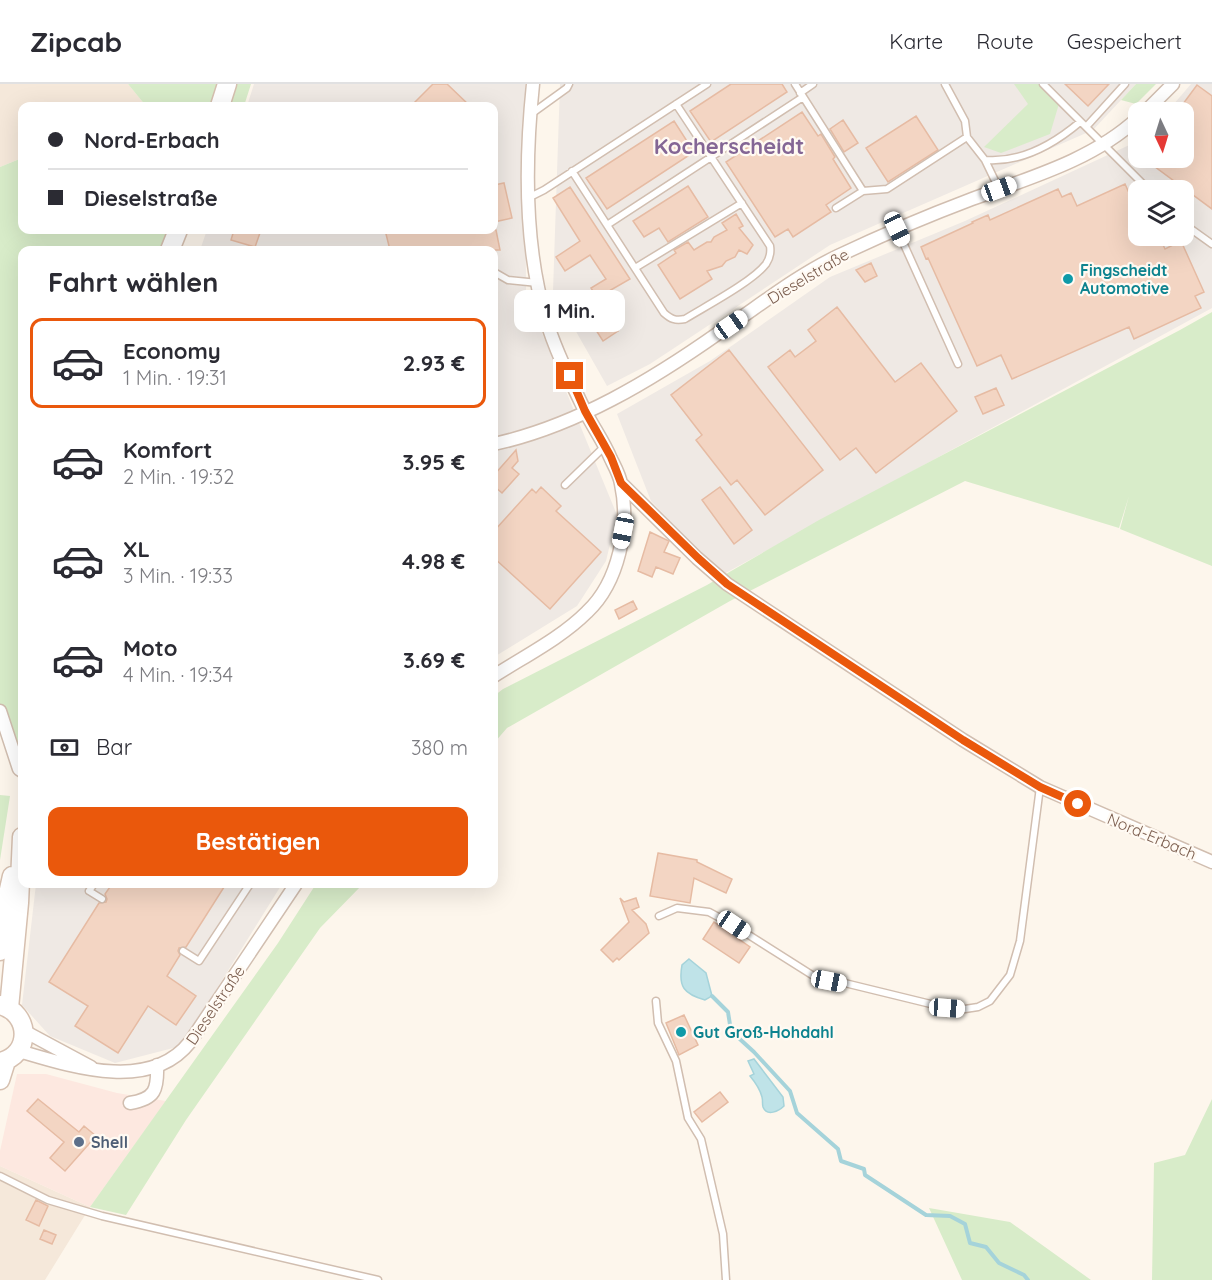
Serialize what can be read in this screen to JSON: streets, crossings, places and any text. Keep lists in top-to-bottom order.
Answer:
{
  "streets": {
    "street": ["Dieselstraße", "Nord-Erbach"]
  },
  "districts": ["Kocherscheidt"],
  "places": ["Fingscheidt Automotive", "Gut Groß-Hohdahl", "Shell"],
  "north": "bottom",
  "page": {
    "header": "Zipcab",
    "nav": ["Karte", "Route", "Gespeichert"],
    "banner": ["Nord-Erbach", "Dieselstraße"],
    "heading": "Fahrt wählen",
    "bubble": "1 Min.",
    "list": [
      {
        "name": "Economy",
        "note": "1 Min. · 19:31",
        "value": "2.93 €"
      },
      {
        "name": "Komfort",
        "note": "2 Min. · 19:32",
        "value": "3.95 €"
      },
      {
        "name": "XL",
        "note": "3 Min. · 19:33",
        "value": "4.98 €"
      },
      {
        "name": "Moto",
        "note": "4 Min. · 19:34",
        "value": "3.69 €"
      }
    ],
    "pay": ["Bar", "380 m"],
    "buttons": "Bestätigen"
  }
}
